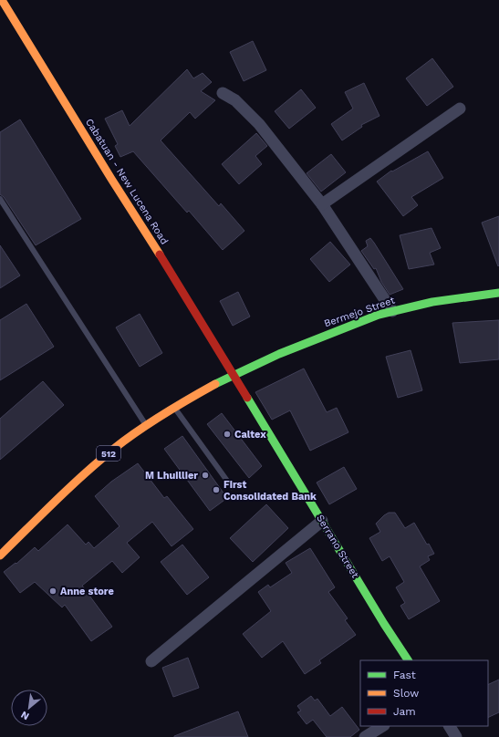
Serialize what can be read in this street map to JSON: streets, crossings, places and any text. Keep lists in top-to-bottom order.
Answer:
{
  "streets": {
    "main road": [
      "Cabatuan - New Lucena Road",
      "Bermejo Street",
      "512",
      "Serrano Street"
    ]
  },
  "crossings": [
    ["Cabatuan - New Lucena Road", "Bermejo Street"],
    ["Cabatuan - New Lucena Road", "512"],
    ["Cabatuan - New Lucena Road", "Serrano Street"],
    ["Bermejo Street", "512"],
    ["Bermejo Street", "Serrano Street"],
    ["512", "Serrano Street"]
  ],
  "places": [
    "Caltex",
    "M Lhuillier",
    "First Consolidated Bank",
    "Anne store"
  ],
  "legend": ["Fast", "Slow", "Jam"],
  "north": "bottom left"
}
